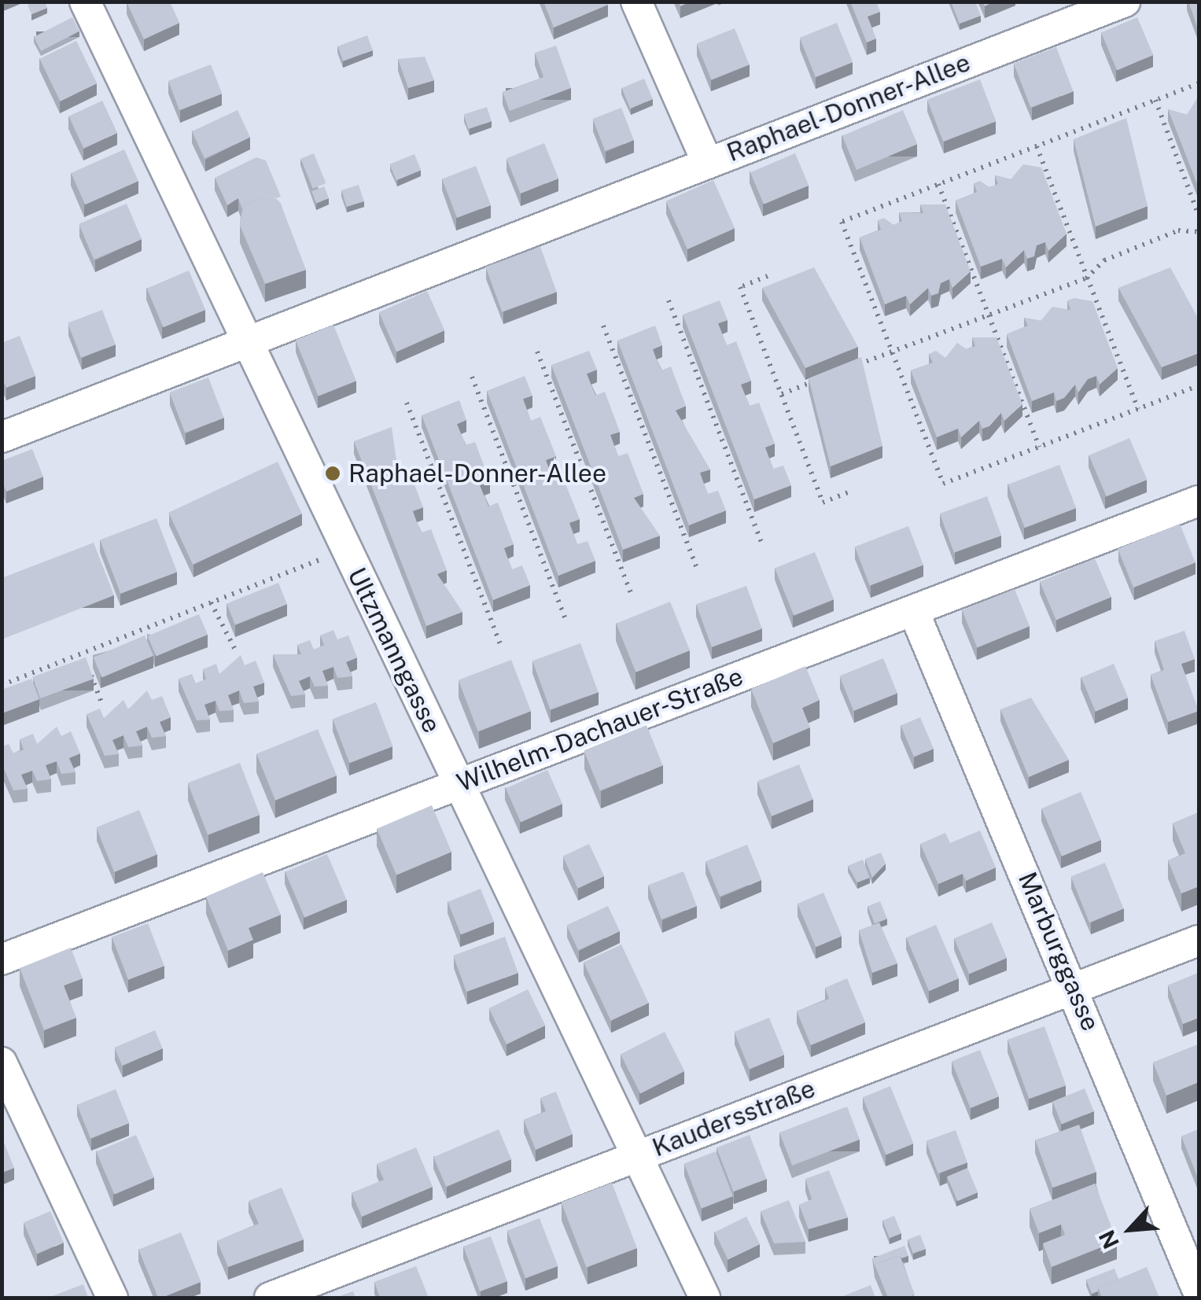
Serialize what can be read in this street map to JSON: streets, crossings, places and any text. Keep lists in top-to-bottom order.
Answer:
{
  "streets": {
    "street": [
      "Raphael-Donner-Allee",
      "Ultzmanngasse",
      "Wilhelm-Dachauer-Straße",
      "Marburggasse",
      "Kaudersstraße"
    ]
  },
  "crossings": [
    ["Raphael-Donner-Allee", "Ultzmanngasse"],
    ["Ultzmanngasse", "Wilhelm-Dachauer-Straße"],
    ["Ultzmanngasse", "Kaudersstraße"],
    ["Wilhelm-Dachauer-Straße", "Marburggasse"],
    ["Marburggasse", "Kaudersstraße"]
  ],
  "places": ["Raphael-Donner-Allee"],
  "north": "bottom left"
}
